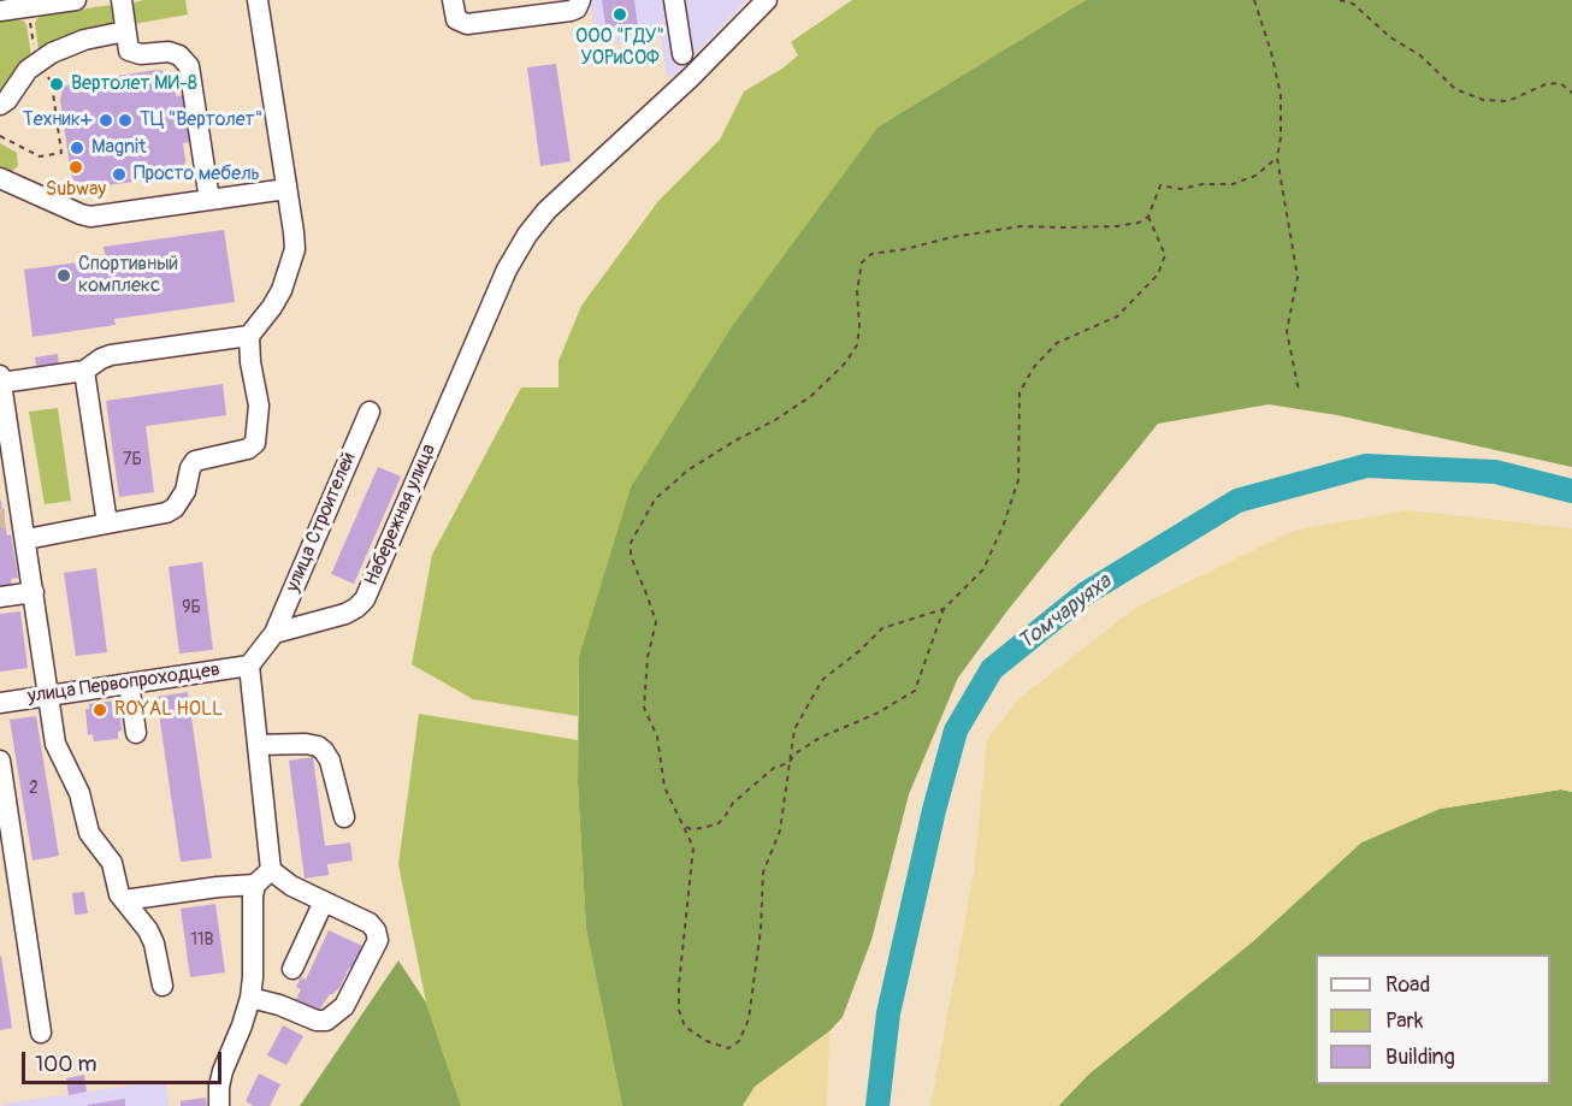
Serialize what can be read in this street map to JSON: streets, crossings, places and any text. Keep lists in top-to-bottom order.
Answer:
{
  "streets": {
    "street": ["Набережная улица", "улица Строителей", "улица Первопроходцев"]
  },
  "crossings": [
    ["Набережная улица", "улица Строителей"]
  ],
  "water": ["Томчаруяха"],
  "places": [
    "ООО \"ГДУ\" УОРиСОФ",
    "Вертолет МИ-8",
    "Техник+",
    "ТЦ \"Вертолет\"",
    "Magnit",
    "Subway",
    "Просто мебель",
    "Спортивный комплекс",
    "ROYAL HOLL"
  ],
  "house_numbers": [
    "7Б",
    "9Б",
    "2",
    "11В"
  ],
  "legend": ["Road", "Park", "Building"],
  "scale_bar": "100 m"
}
